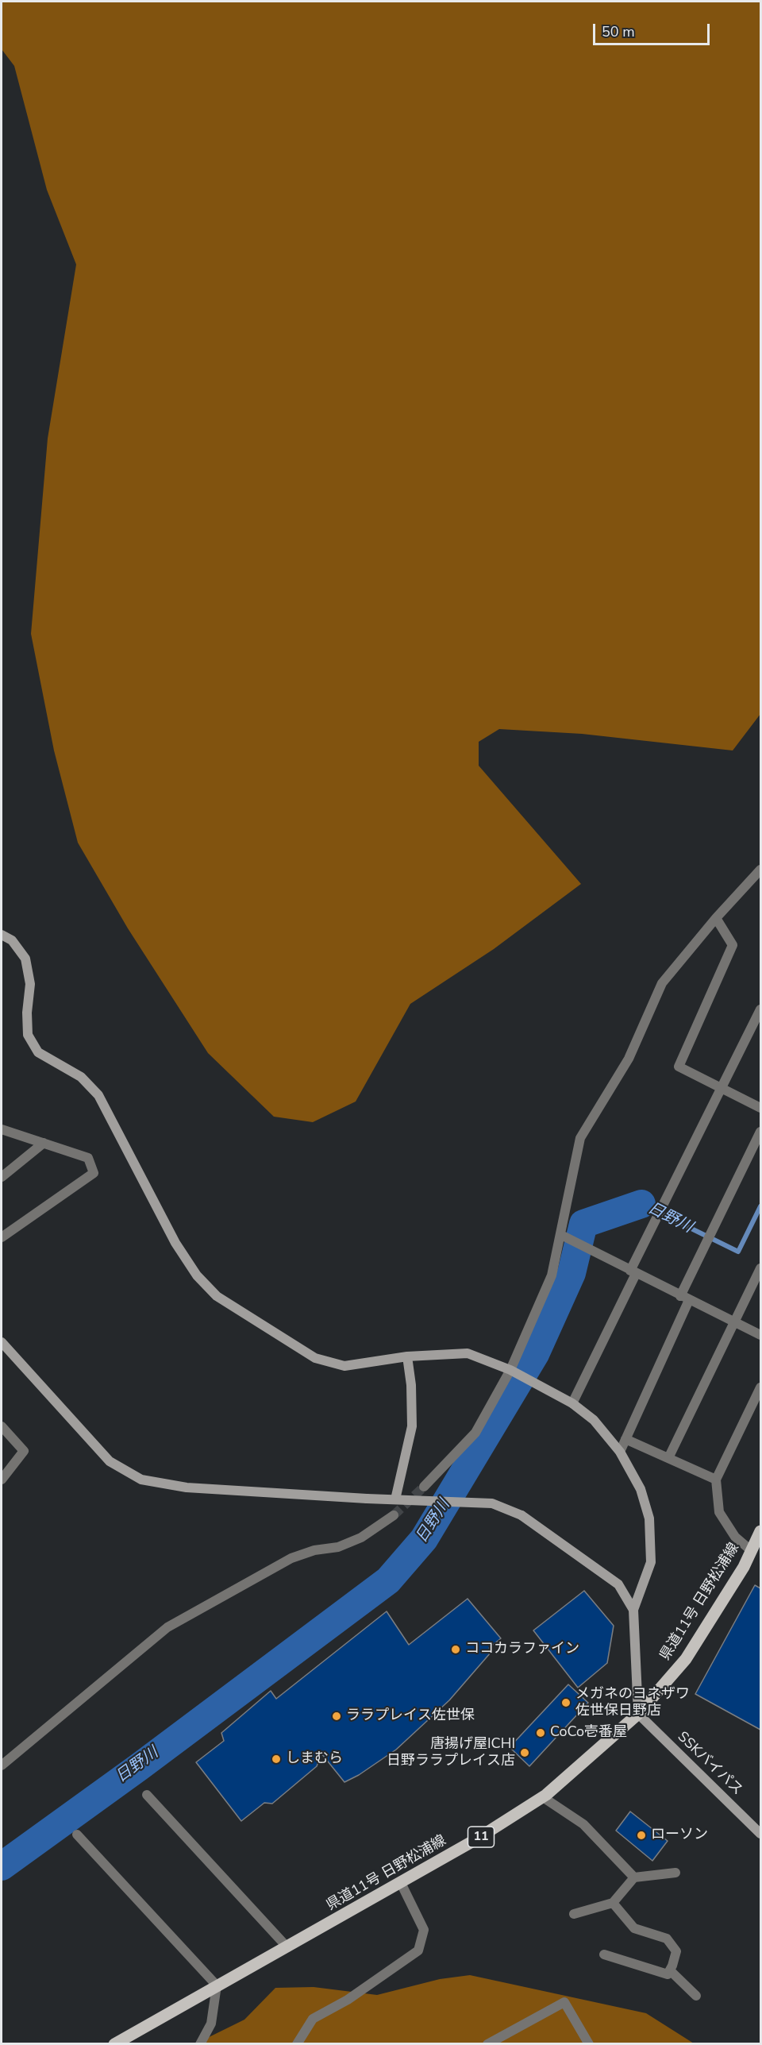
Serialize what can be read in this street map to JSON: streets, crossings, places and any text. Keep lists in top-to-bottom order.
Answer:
{
  "streets": {
    "main road": ["県道11号 日野松浦線", "11"],
    "street": ["SSKバイパス"]
  },
  "crossings": [
    ["県道11号 日野松浦線", "SSKバイパス"]
  ],
  "water": ["日野川"],
  "places": [
    "ココカラファイン",
    "メガネのヨネザワ 佐世保日野店",
    "ララプレイス佐世保",
    "CoCo壱番屋",
    "唐揚げ屋ICHI 日野ララプレイス店",
    "しまむら",
    "ローソン"
  ],
  "scale_bar": "50 m"
}
